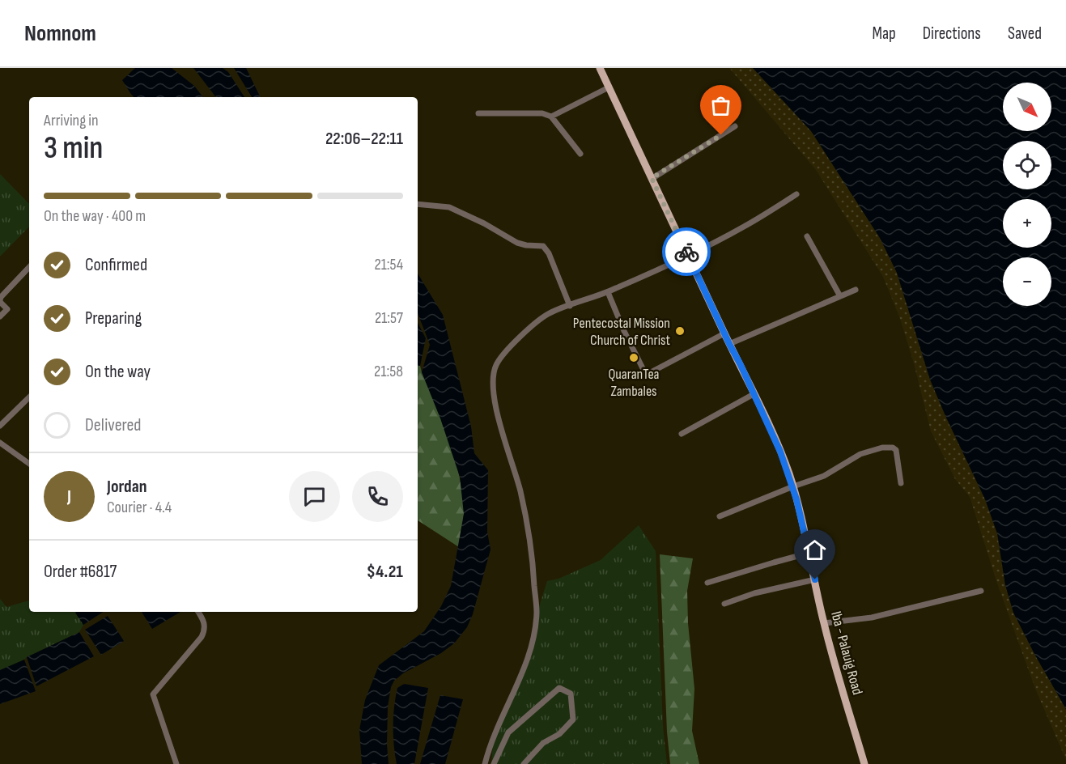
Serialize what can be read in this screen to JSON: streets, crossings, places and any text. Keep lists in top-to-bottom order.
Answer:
{
  "streets": {
    "main road": ["Iba - Palauig Road"]
  },
  "places": ["Pentecostal Mission Church of Christ", "QuaranTea Zambales"],
  "north": "bottom right",
  "page": {
    "header": "Nomnom",
    "nav": ["Map", "Directions", "Saved"],
    "map_buttons": ["+", "−"],
    "heading": ["3 min", "Arriving in", "22:06–22:11"],
    "panel": [
      "Jordan",
      "Courier · 4.4",
      "Order #6817",
      "$4.21"
    ],
    "bar": "On the way · 400 m",
    "list": [
      ["Confirmed", "21:54"],
      ["Preparing", "21:57"],
      ["On the way", "21:58"],
      "Delivered"
    ],
    "round": "J"
  }
}
